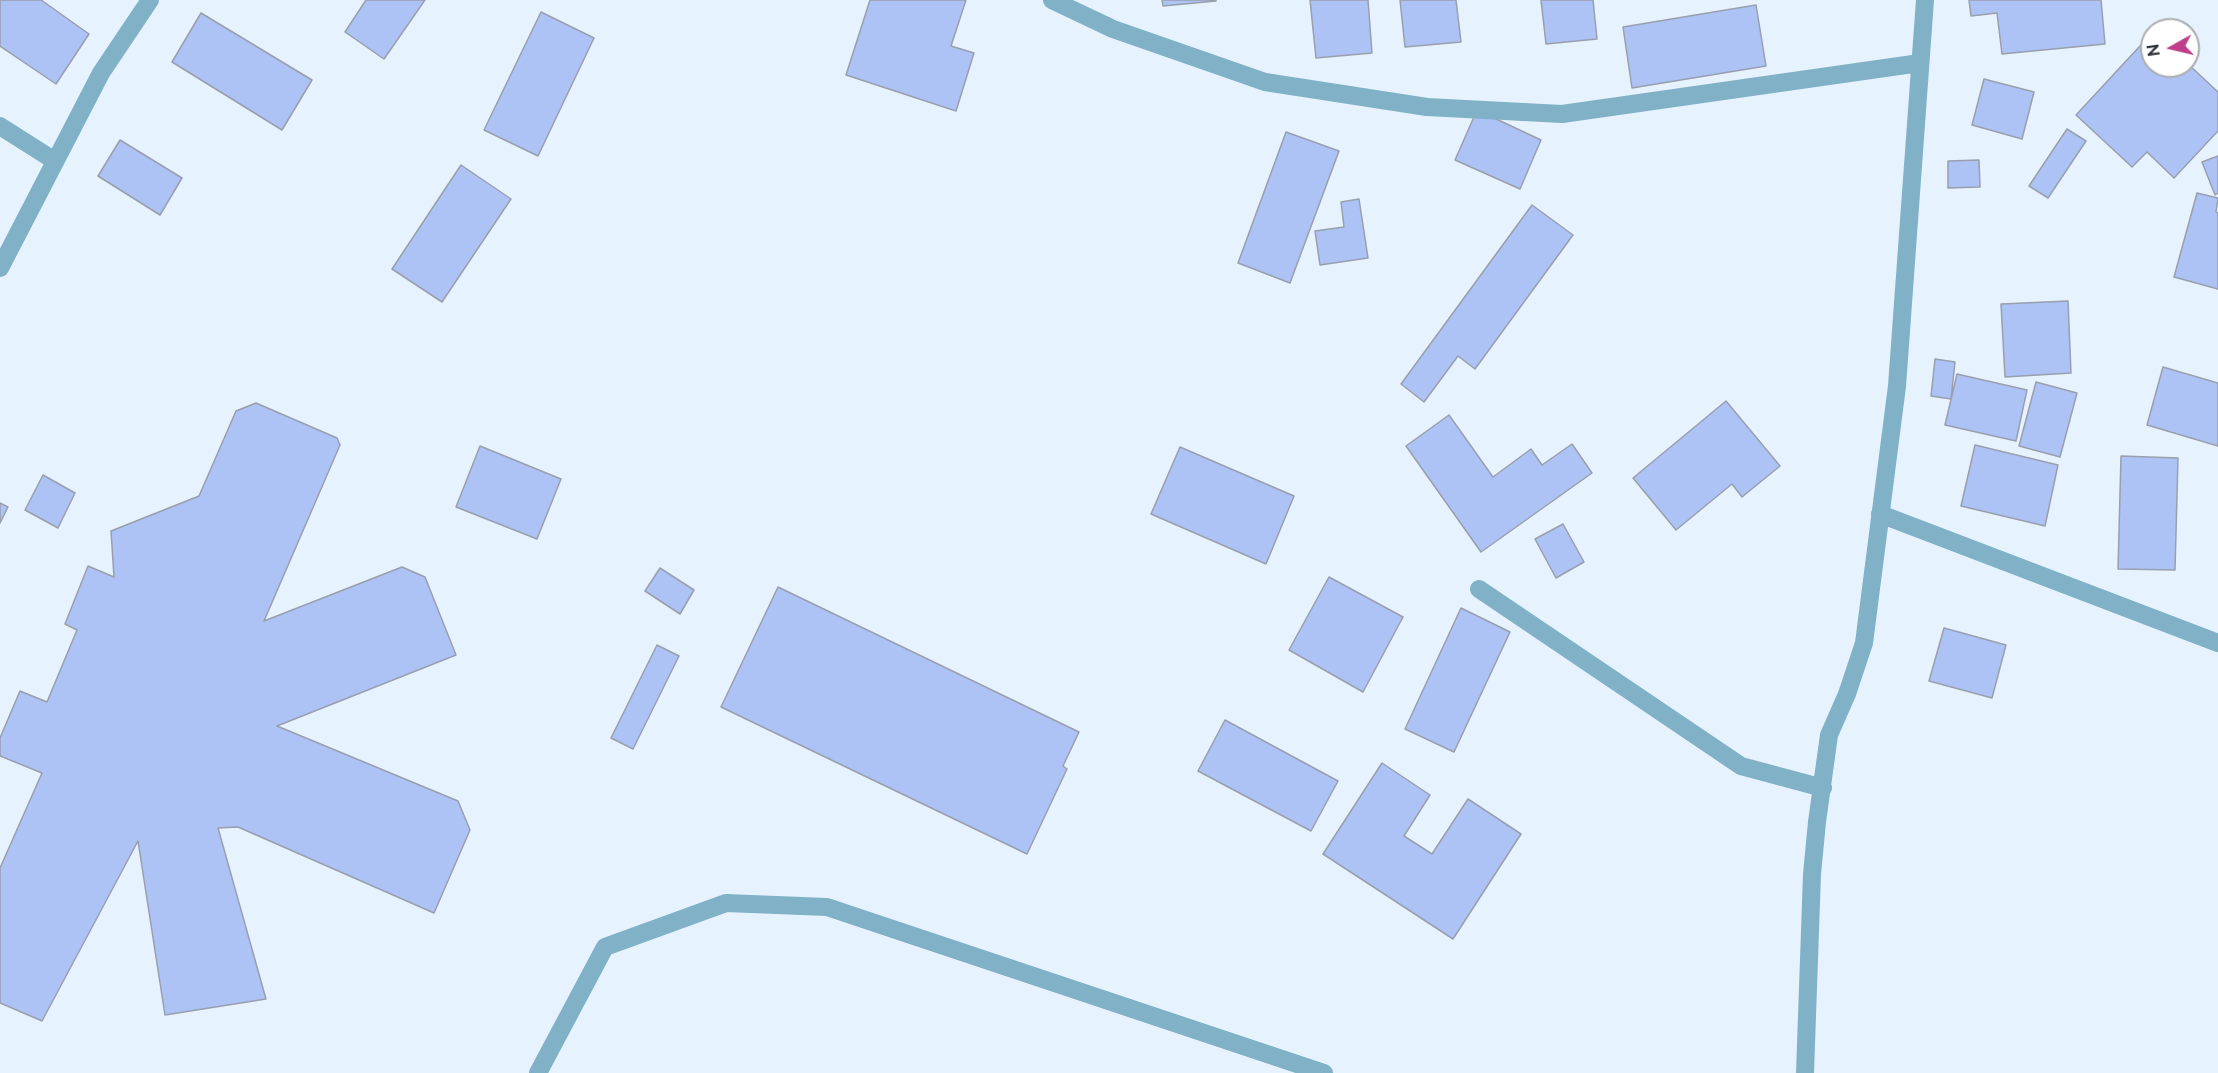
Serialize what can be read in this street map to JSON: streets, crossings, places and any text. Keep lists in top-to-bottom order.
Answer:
{
  "north": "left"
}
